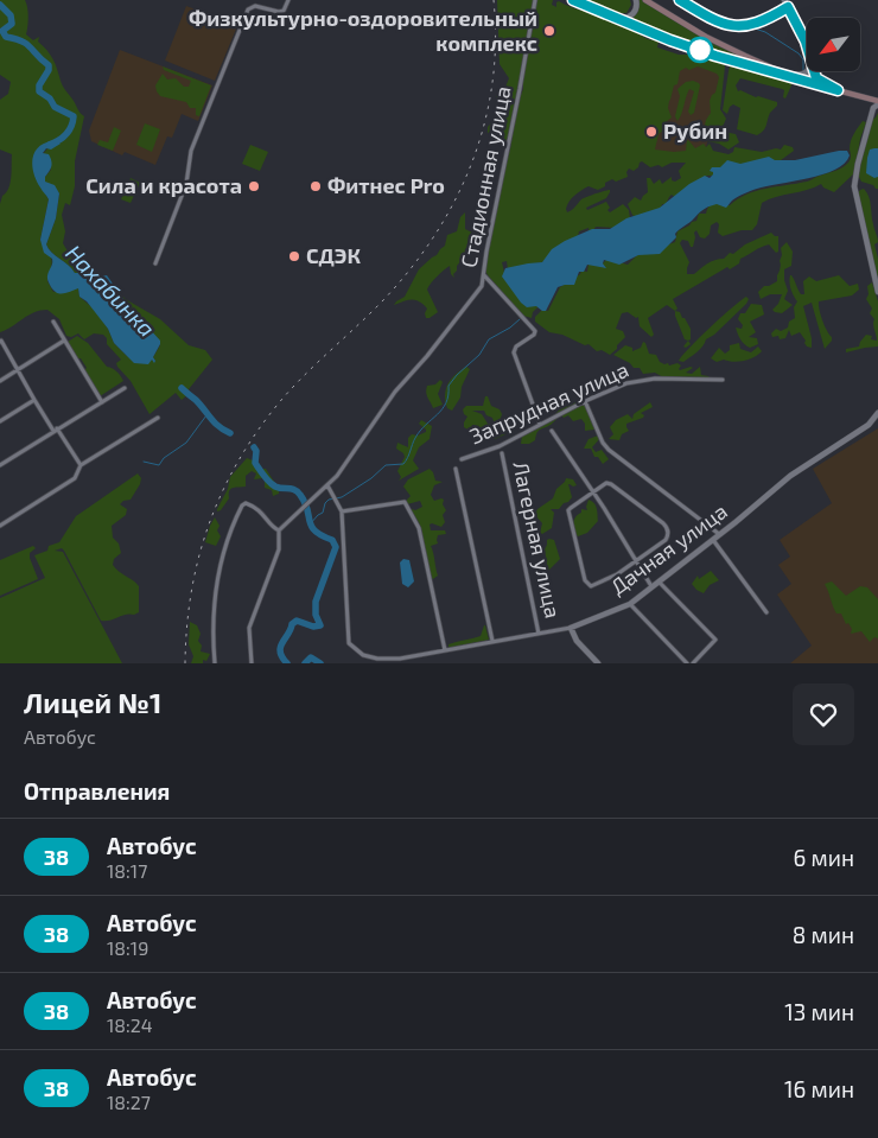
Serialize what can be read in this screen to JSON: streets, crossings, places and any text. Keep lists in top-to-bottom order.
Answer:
{
  "streets": {
    "street": [
      "Стадионная улица",
      "Запрудная улица",
      "Лагерная улица",
      "Дачная улица"
    ]
  },
  "crossings": [
    ["Лагерная улица", "Дачная улица"]
  ],
  "water": ["Нахабинка"],
  "places": [
    "Физкультурно-оздоровительный комплекс",
    "Рубин",
    "Сила и красота",
    "Фитнес Pro",
    "СДЭК"
  ],
  "lines": ["bus line 38"],
  "north": "bottom left",
  "page": {
    "heading": [
      ["Лицей №1", "Автобус"],
      "Отправления"
    ],
    "list": [
      {
        "mark": "38",
        "name": "Автобус",
        "note": "18:17",
        "value": "6 мин"
      },
      {
        "mark": "38",
        "name": "Автобус",
        "note": "18:19",
        "value": "8 мин"
      },
      {
        "mark": "38",
        "name": "Автобус",
        "note": "18:24",
        "value": "13 мин"
      },
      {
        "mark": "38",
        "name": "Автобус",
        "note": "18:27",
        "value": "16 мин"
      }
    ]
  }
}
